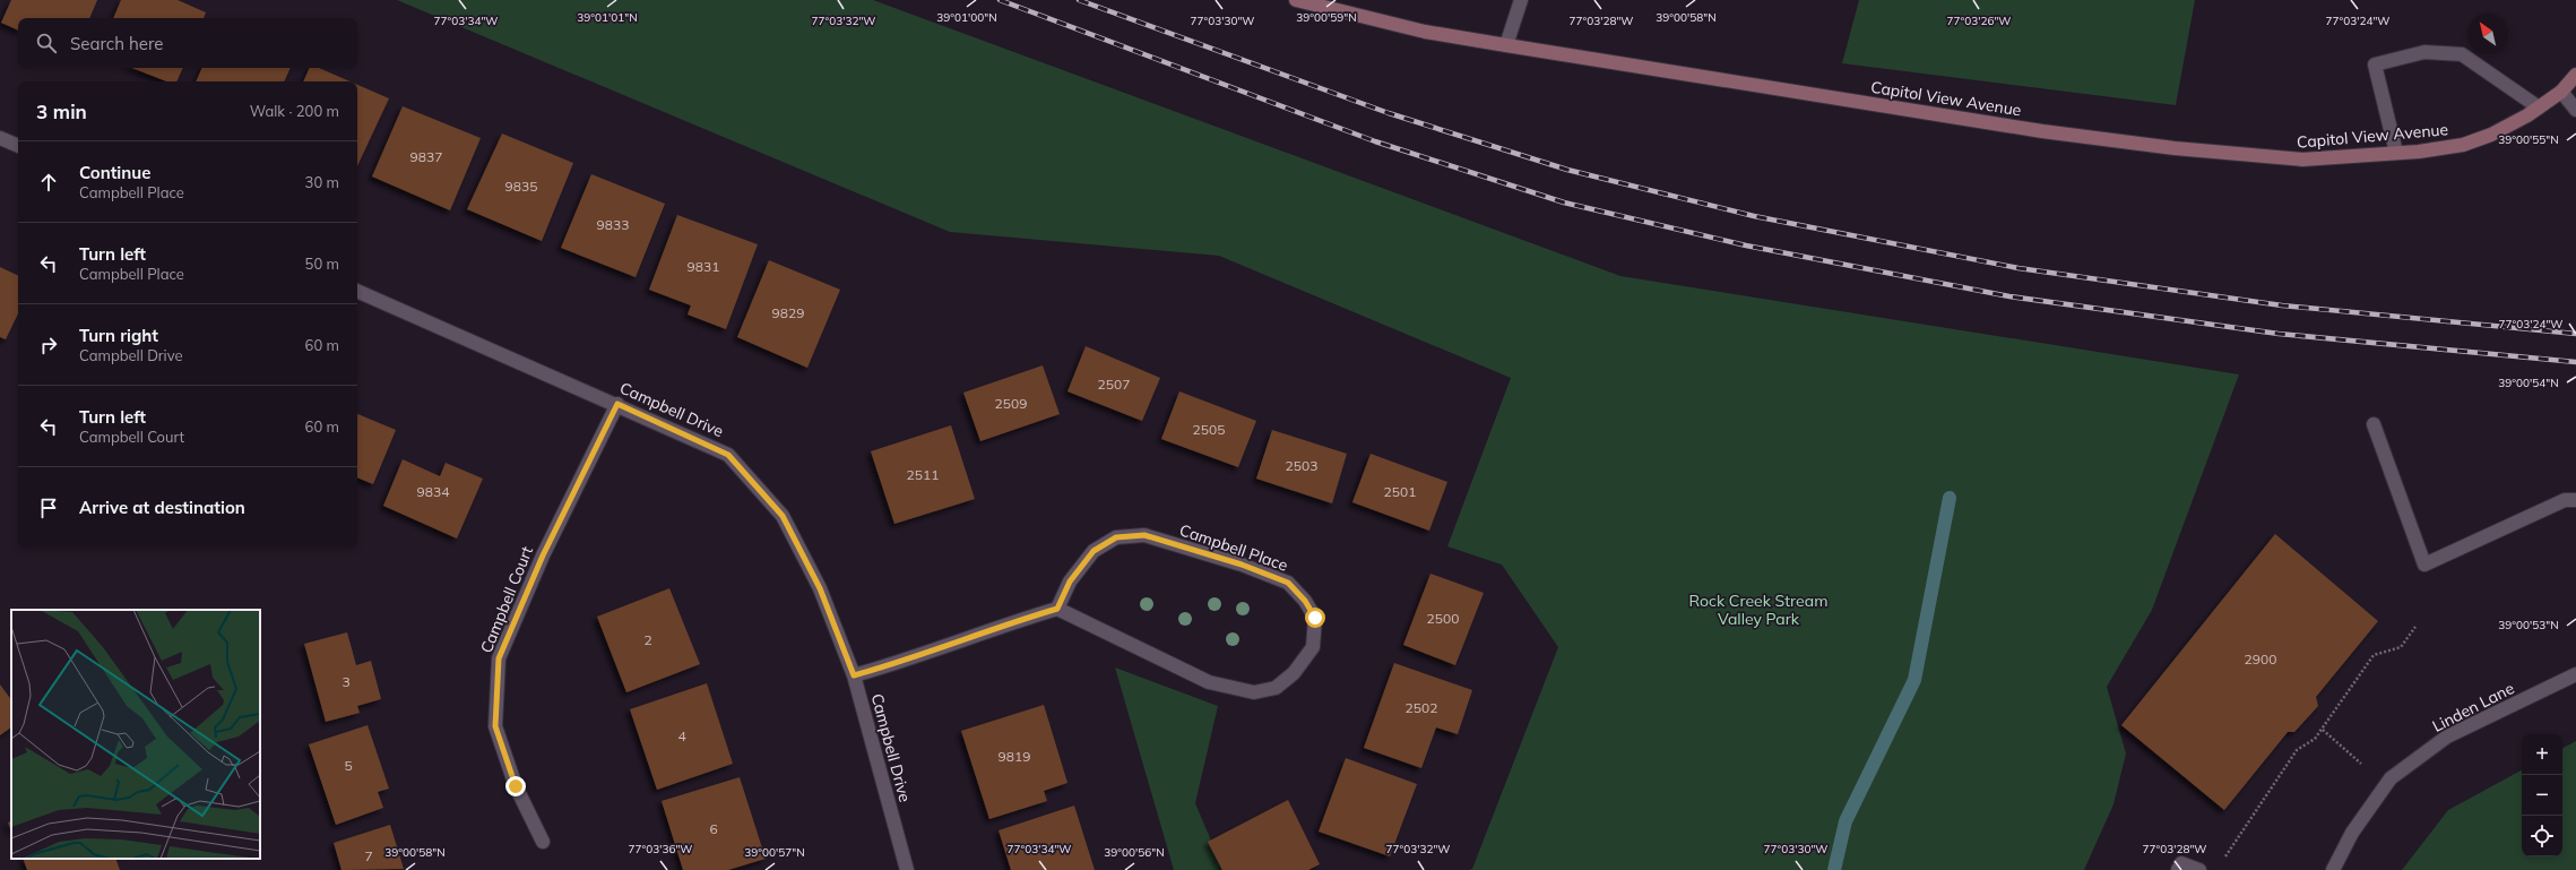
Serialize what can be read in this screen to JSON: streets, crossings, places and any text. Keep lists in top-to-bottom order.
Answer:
{
  "streets": {
    "main road": ["Capitol View Avenue"],
    "street": [
      "Campbell Drive",
      "Campbell Place",
      "Campbell Court",
      "Linden Lane"
    ]
  },
  "crossings": [
    ["Campbell Drive", "Campbell Court"]
  ],
  "parks": ["Rock Creek Stream Valley Park"],
  "house_numbers": [
    "9837",
    "9835",
    "9833",
    "9831",
    "9829",
    "2507",
    "2509",
    "2505",
    "2503",
    "2511",
    "9834",
    "2501",
    "2500",
    "2",
    "2900",
    "3",
    "2502",
    "4",
    "9819",
    "5",
    "6",
    "7"
  ],
  "north": "top left",
  "page": {
    "search": "Search here",
    "heading": ["3 min", "Walk · 200 m"],
    "list": [
      ["Continue", "Campbell Place", "30 m"],
      ["Turn left", "Campbell Place", "50 m"],
      ["Turn right", "Campbell Drive", "60 m"],
      ["Turn left", "Campbell Court", "60 m"],
      "Arrive at destination"
    ],
    "map_buttons": ["+", "−"]
  },
  "coordinates": [
    "39°01'01\"N",
    "39°01'00\"N",
    "39°00'59\"N",
    "39°00'58\"N",
    "77°03'34\"W",
    "77°03'32\"W",
    "77°03'30\"W",
    "77°03'28\"W",
    "77°03'26\"W",
    "77°03'24\"W",
    "39°00'55\"N",
    "39°00'54\"N",
    "39°00'53\"N",
    "77°03'36\"W",
    "39°00'57\"N",
    "39°00'56\"N"
  ]
}
